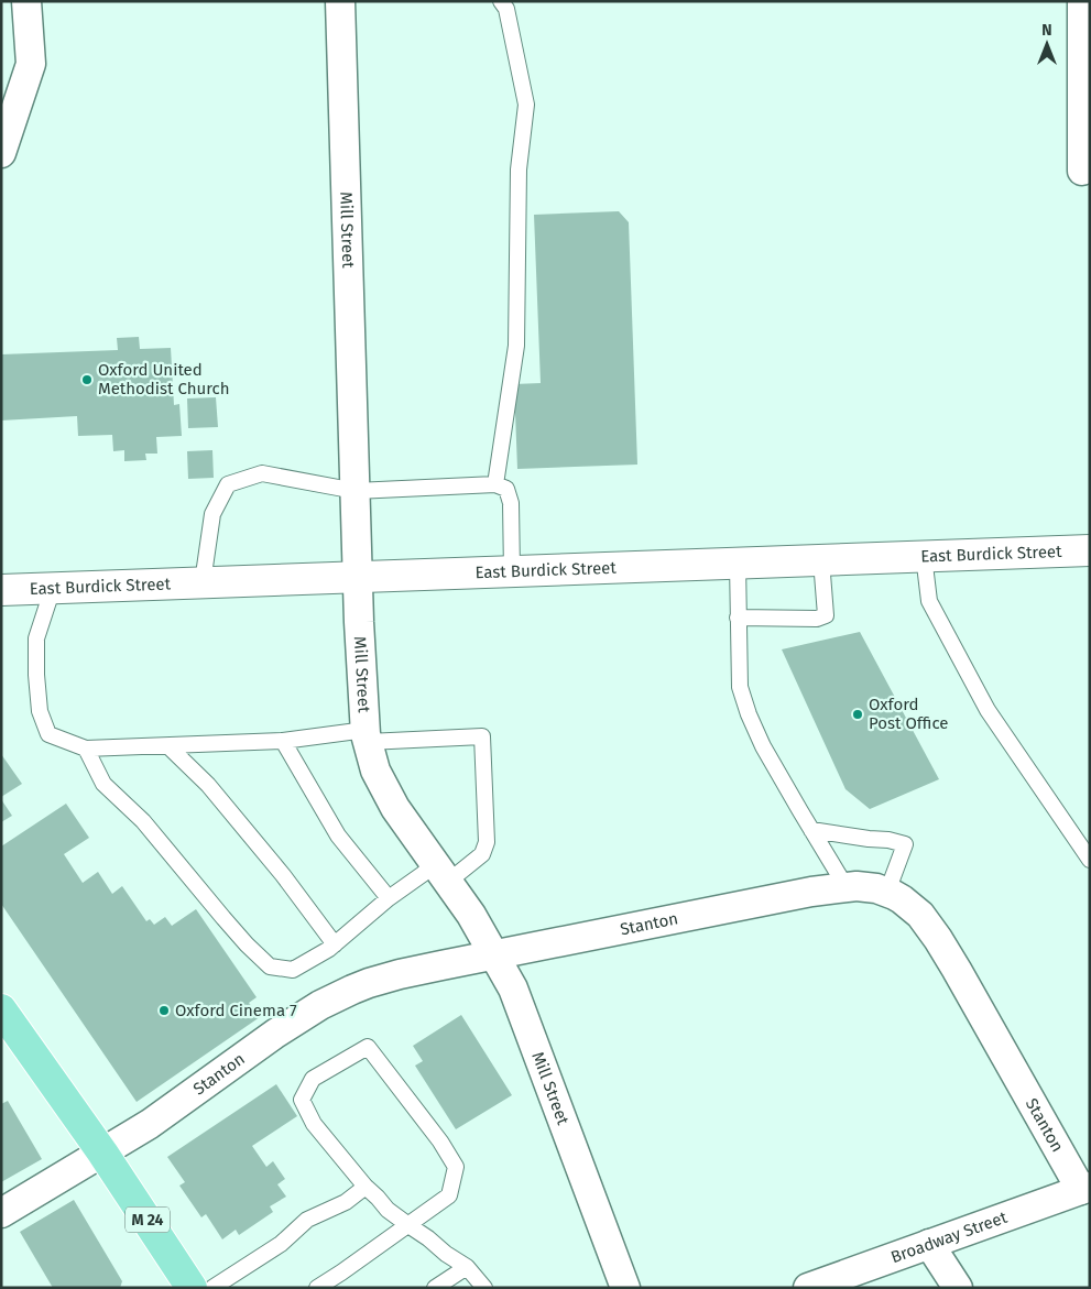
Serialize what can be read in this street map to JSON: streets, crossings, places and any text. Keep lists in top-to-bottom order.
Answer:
{
  "streets": {
    "main road": ["East Burdick Street", "M 24"],
    "street": ["Mill Street", "Stanton", "Broadway Street"]
  },
  "crossings": [
    ["Mill Street", "East Burdick Street"],
    ["Mill Street", "Stanton"],
    ["Stanton", "M 24"],
    ["Stanton", "Broadway Street"]
  ],
  "places": ["Oxford United Methodist Church", "Oxford Post Office", "Oxford Cinema 7"],
  "north": "top"
}
